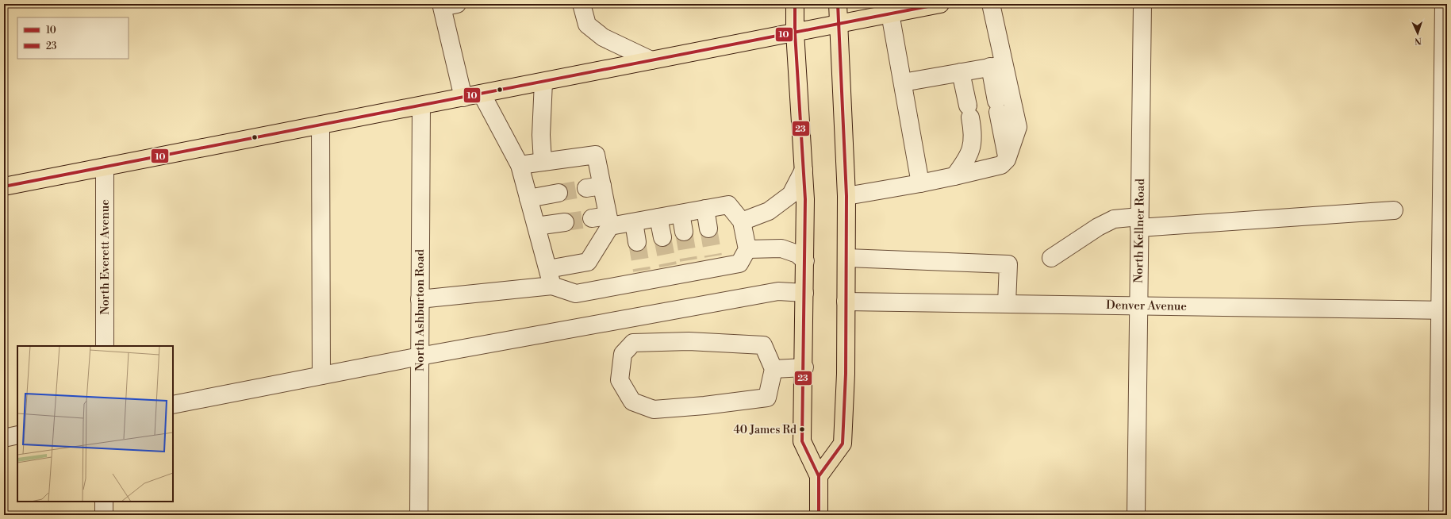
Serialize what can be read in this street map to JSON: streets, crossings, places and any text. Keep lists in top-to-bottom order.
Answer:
{
  "streets": {
    "street": [
      "North Kellner Road",
      "North Everett Avenue",
      "Denver Avenue",
      "North Ashburton Road"
    ]
  },
  "crossings": [
    ["North Kellner Road", "Denver Avenue"]
  ],
  "places": ["40 James Rd"],
  "lines": ["transit line 10", "transit line 23"],
  "legend": ["10", "23"],
  "north": "bottom"
}
